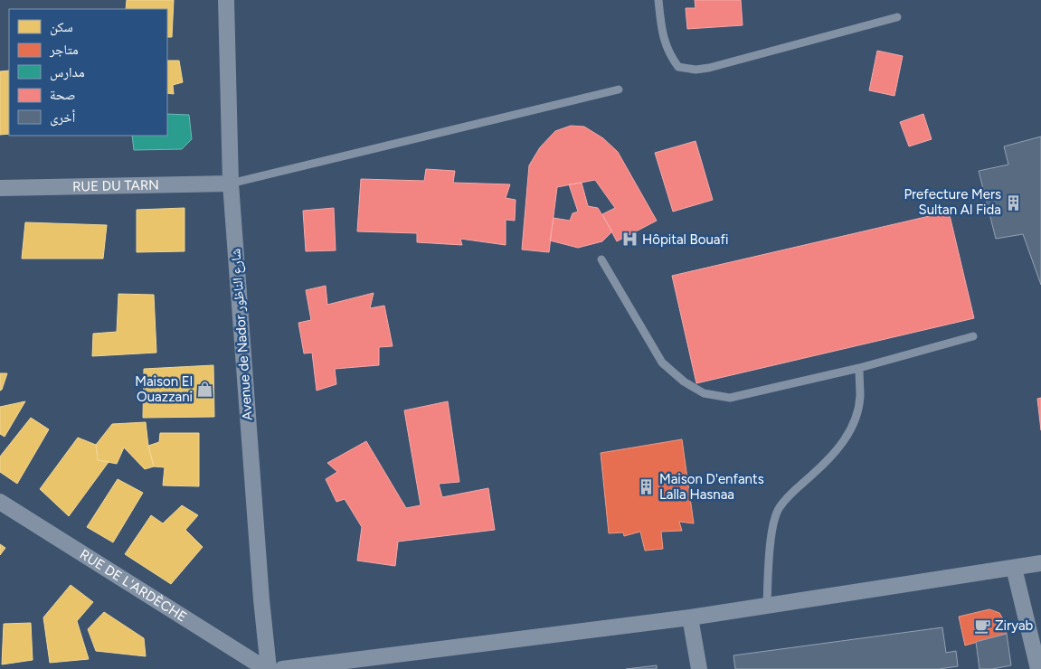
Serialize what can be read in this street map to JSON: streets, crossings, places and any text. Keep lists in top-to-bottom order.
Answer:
{
  "streets": {
    "street": ["RUE DU TARN", "Avenue de Nador شارع الناظور", "RUE DE L'ARDÈCHE"]
  },
  "crossings": [
    ["RUE DU TARN", "Avenue de Nador شارع الناظور"],
    ["Avenue de Nador شارع الناظور", "RUE DE L'ARDÈCHE"]
  ],
  "places": {
    "building": ["Prefecture Mers Sultan Al Fida", "Maison D'enfants Lalla Hasnaa"],
    "hospital": ["Hôpital Bouafi"],
    "shop": ["Maison El Ouazzani"],
    "cafe": ["Ziryab"]
  },
  "legend": [
    "سكن",
    "متاجر",
    "مدارس",
    "صحة",
    "أخرى"
  ]
}
